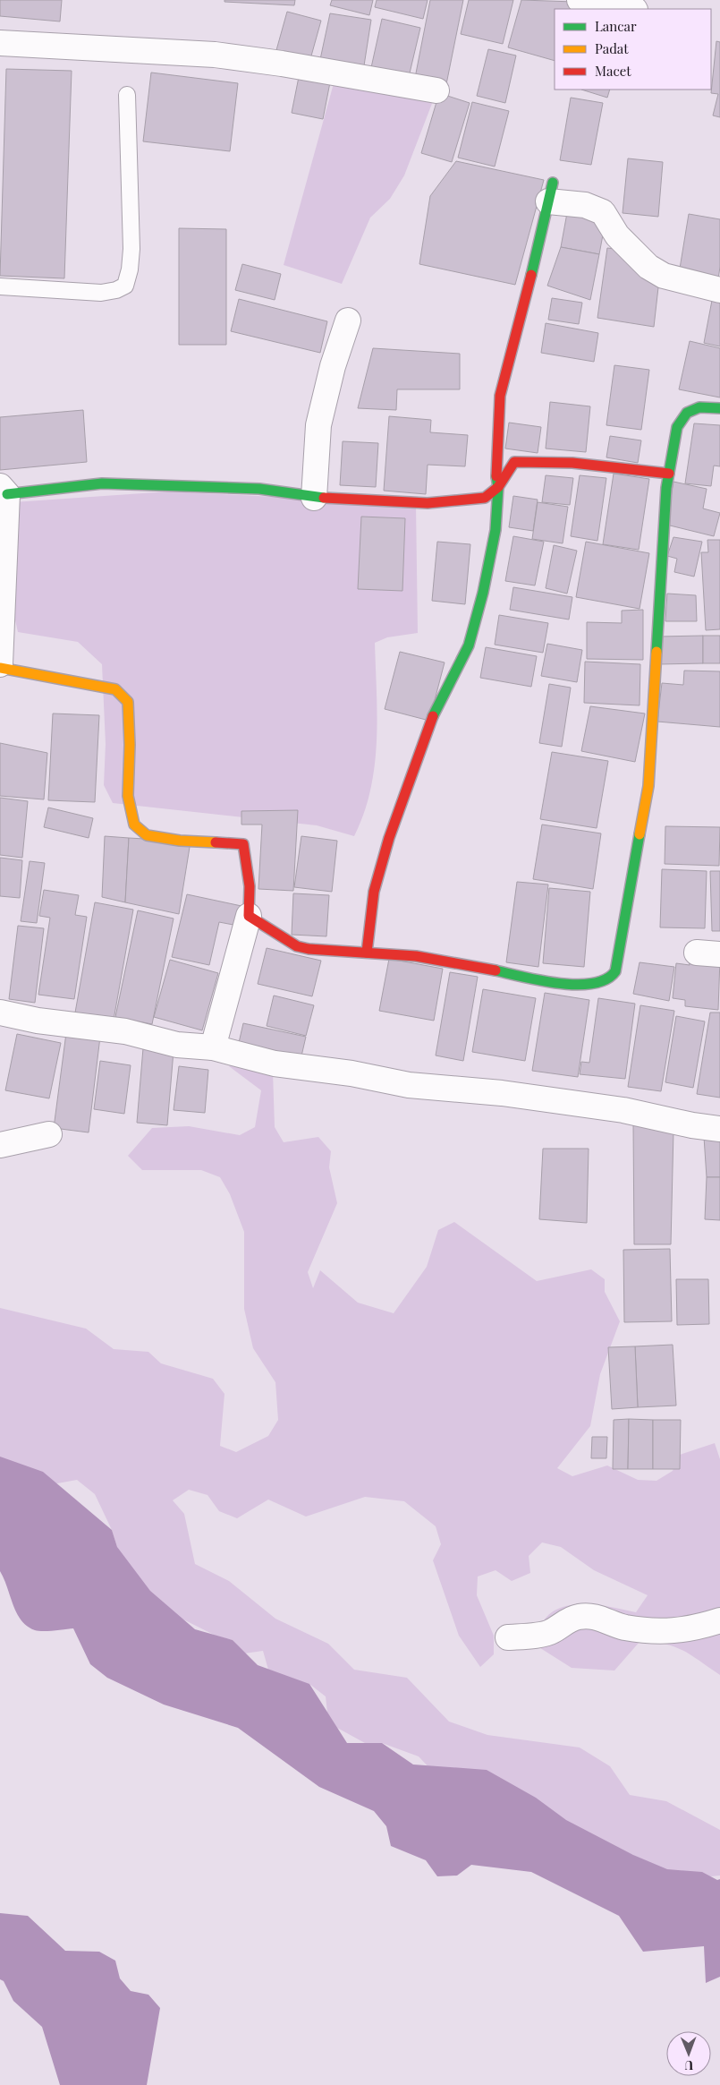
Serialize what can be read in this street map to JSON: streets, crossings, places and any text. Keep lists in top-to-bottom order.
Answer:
{
  "legend": ["Lancar", "Padat", "Macet"],
  "north": "bottom"
}
